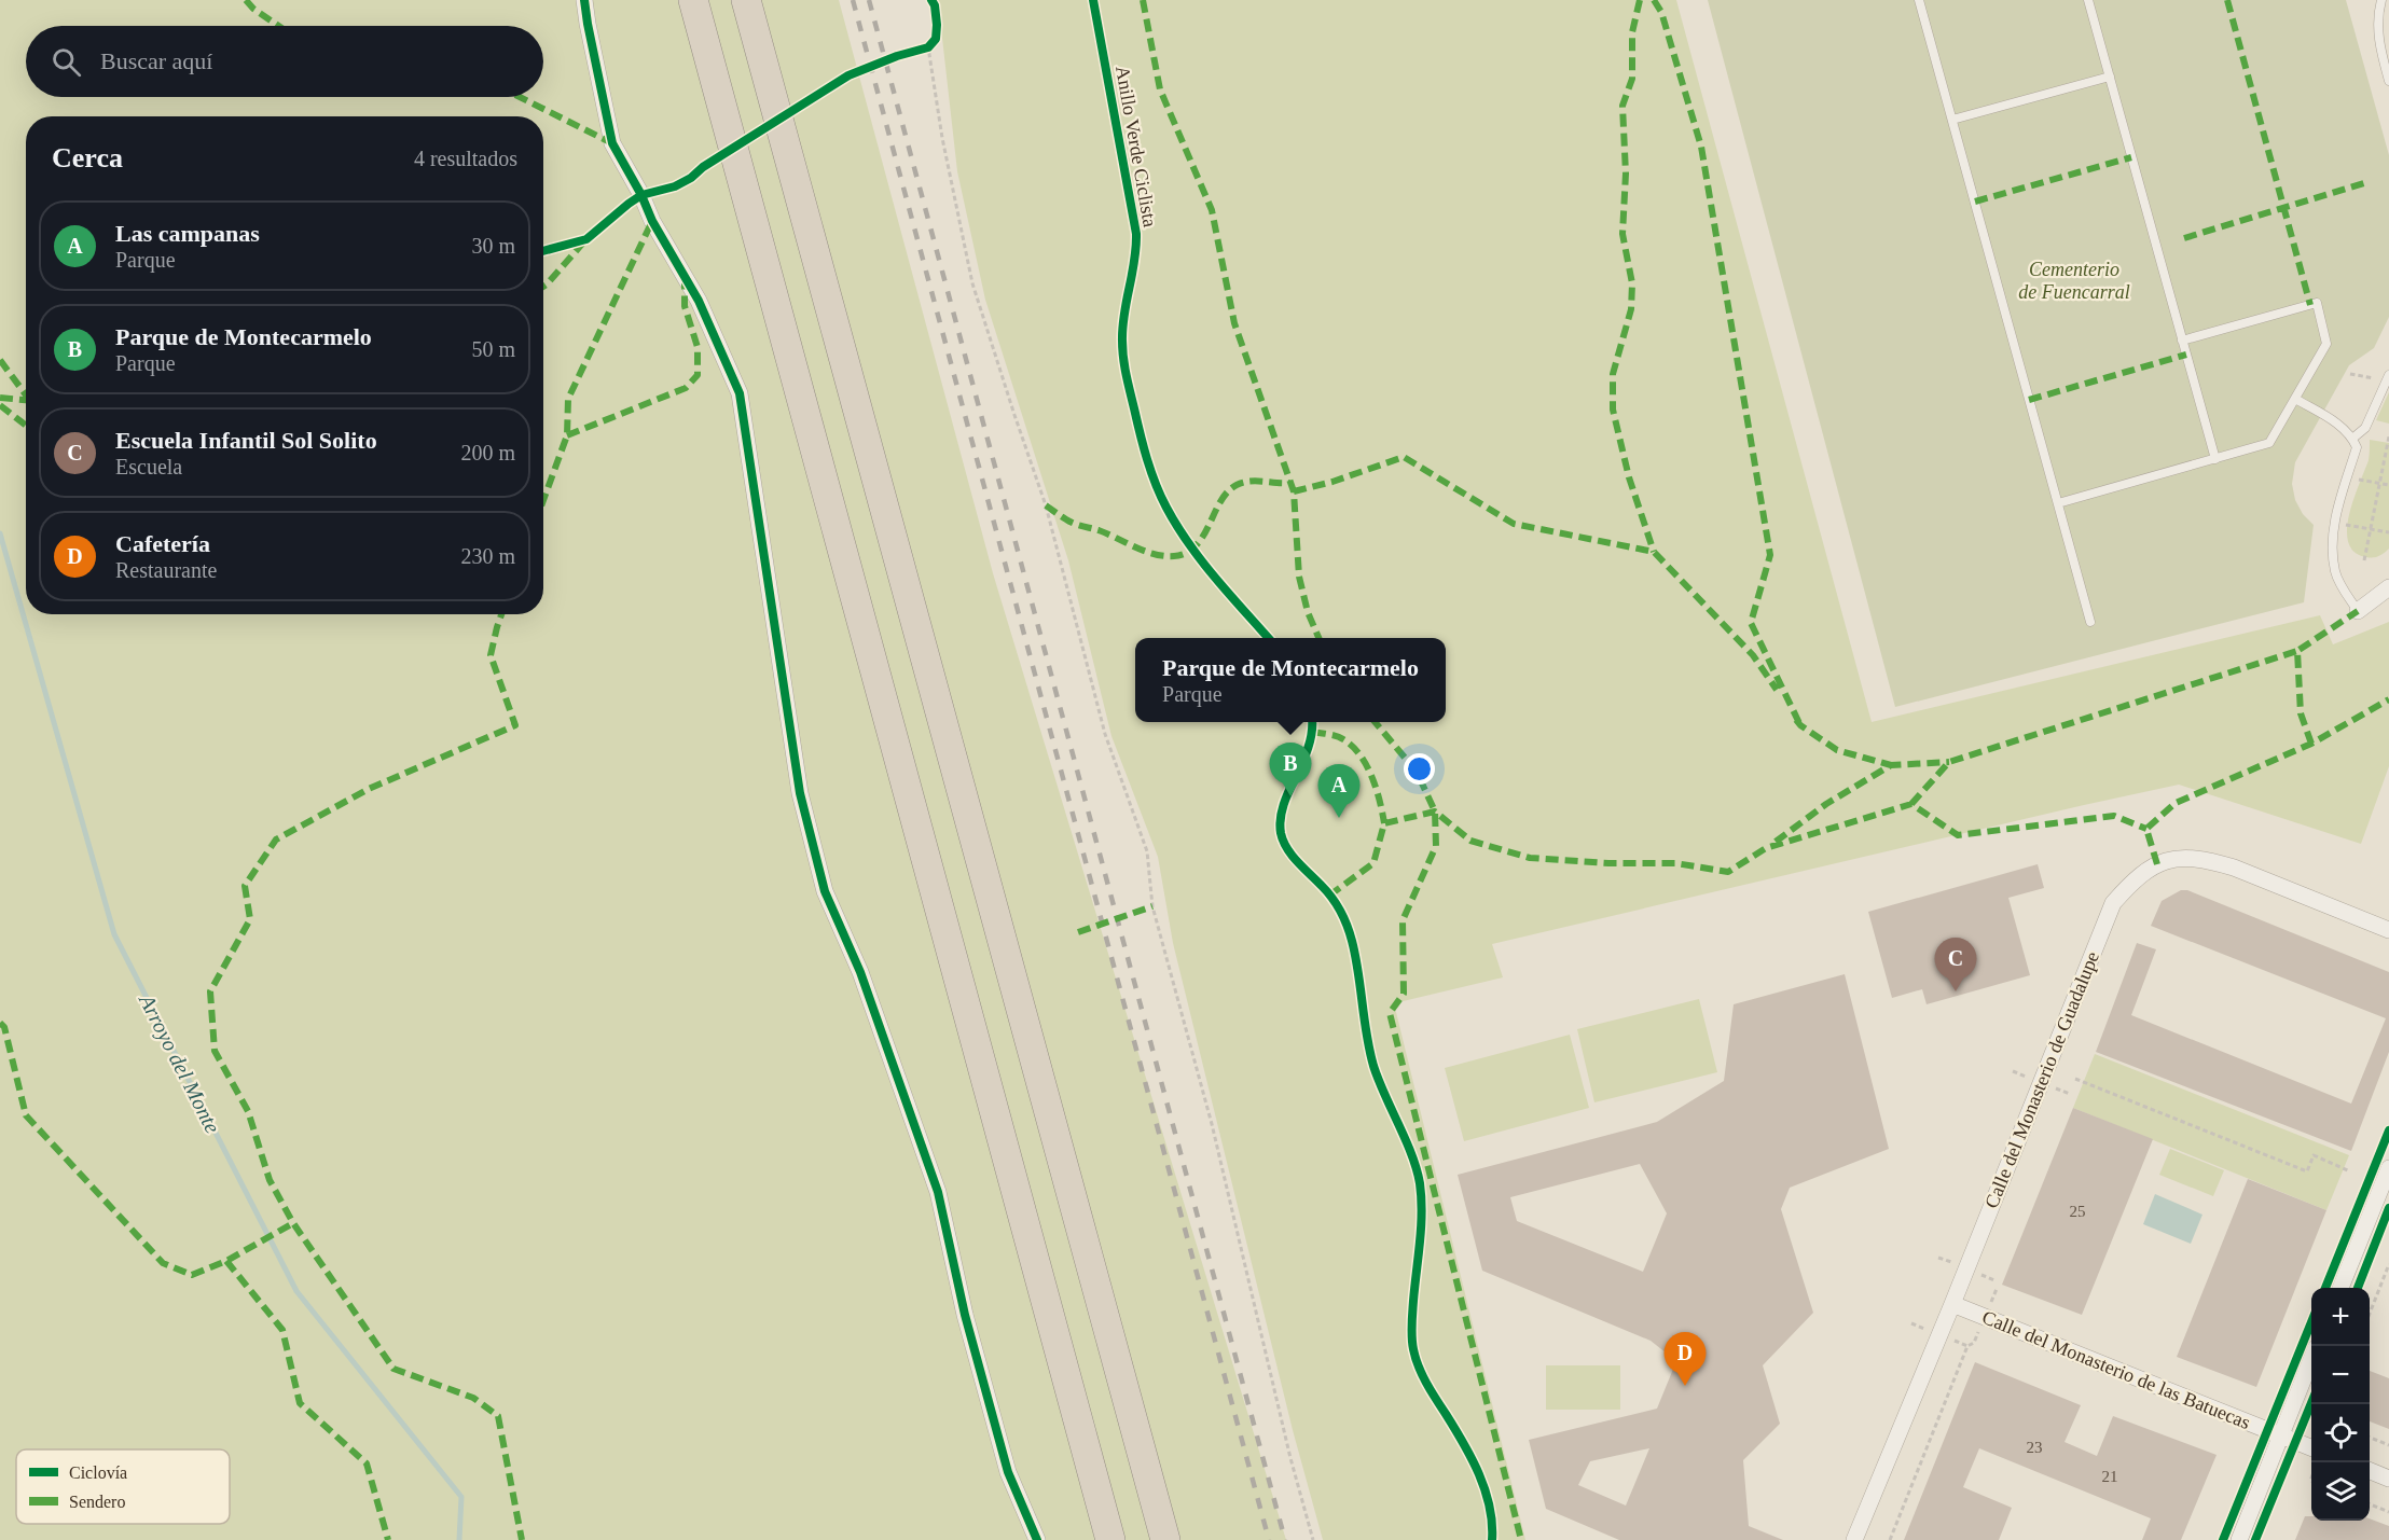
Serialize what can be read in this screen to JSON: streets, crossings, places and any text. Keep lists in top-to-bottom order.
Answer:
{
  "streets": {
    "street": ["Calle del Monasterio de Guadalupe", "Calle del Monasterio de las Batuecas"],
    "cycle path": ["Anillo Verde Ciclista"]
  },
  "crossings": [
    ["Calle del Monasterio de Guadalupe", "Calle del Monasterio de las Batuecas"]
  ],
  "water": ["Arroyo del Monte"],
  "parks": ["Cementerio de Fuencarral"],
  "house_numbers": ["25", "23", "21"],
  "legend": ["Ciclovía", "Sendero"],
  "page": {
    "search": "Buscar aquí",
    "heading": ["Cerca", "4 resultados"],
    "list": [
      {
        "mark": "A",
        "name": "Las campanas",
        "note": "Parque",
        "value": "30 m"
      },
      {
        "mark": "B",
        "name": "Parque de Montecarmelo",
        "note": "Parque",
        "value": "50 m"
      },
      {
        "mark": "C",
        "name": "Escuela Infantil Sol Solito",
        "note": "Escuela",
        "value": "200 m"
      },
      {
        "mark": "D",
        "name": "Cafetería",
        "note": "Restaurante",
        "value": "230 m"
      }
    ],
    "popup": ["Parque de Montecarmelo", "Parque"],
    "pins": [
      "B",
      "A",
      "C",
      "D"
    ],
    "map_buttons": ["+", "−"]
  }
}
